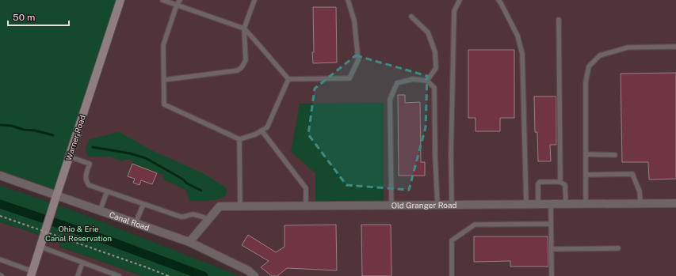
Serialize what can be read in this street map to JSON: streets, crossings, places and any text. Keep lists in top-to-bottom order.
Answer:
{
  "streets": {
    "main road": ["Warner Road"],
    "street": ["Old Granger Road", "Canal Road"]
  },
  "crossings": [
    ["Warner Road", "Canal Road"],
    ["Old Granger Road", "Canal Road"]
  ],
  "parks": ["Ohio & Erie Canal Reservation"],
  "scale_bar": "50 m"
}
